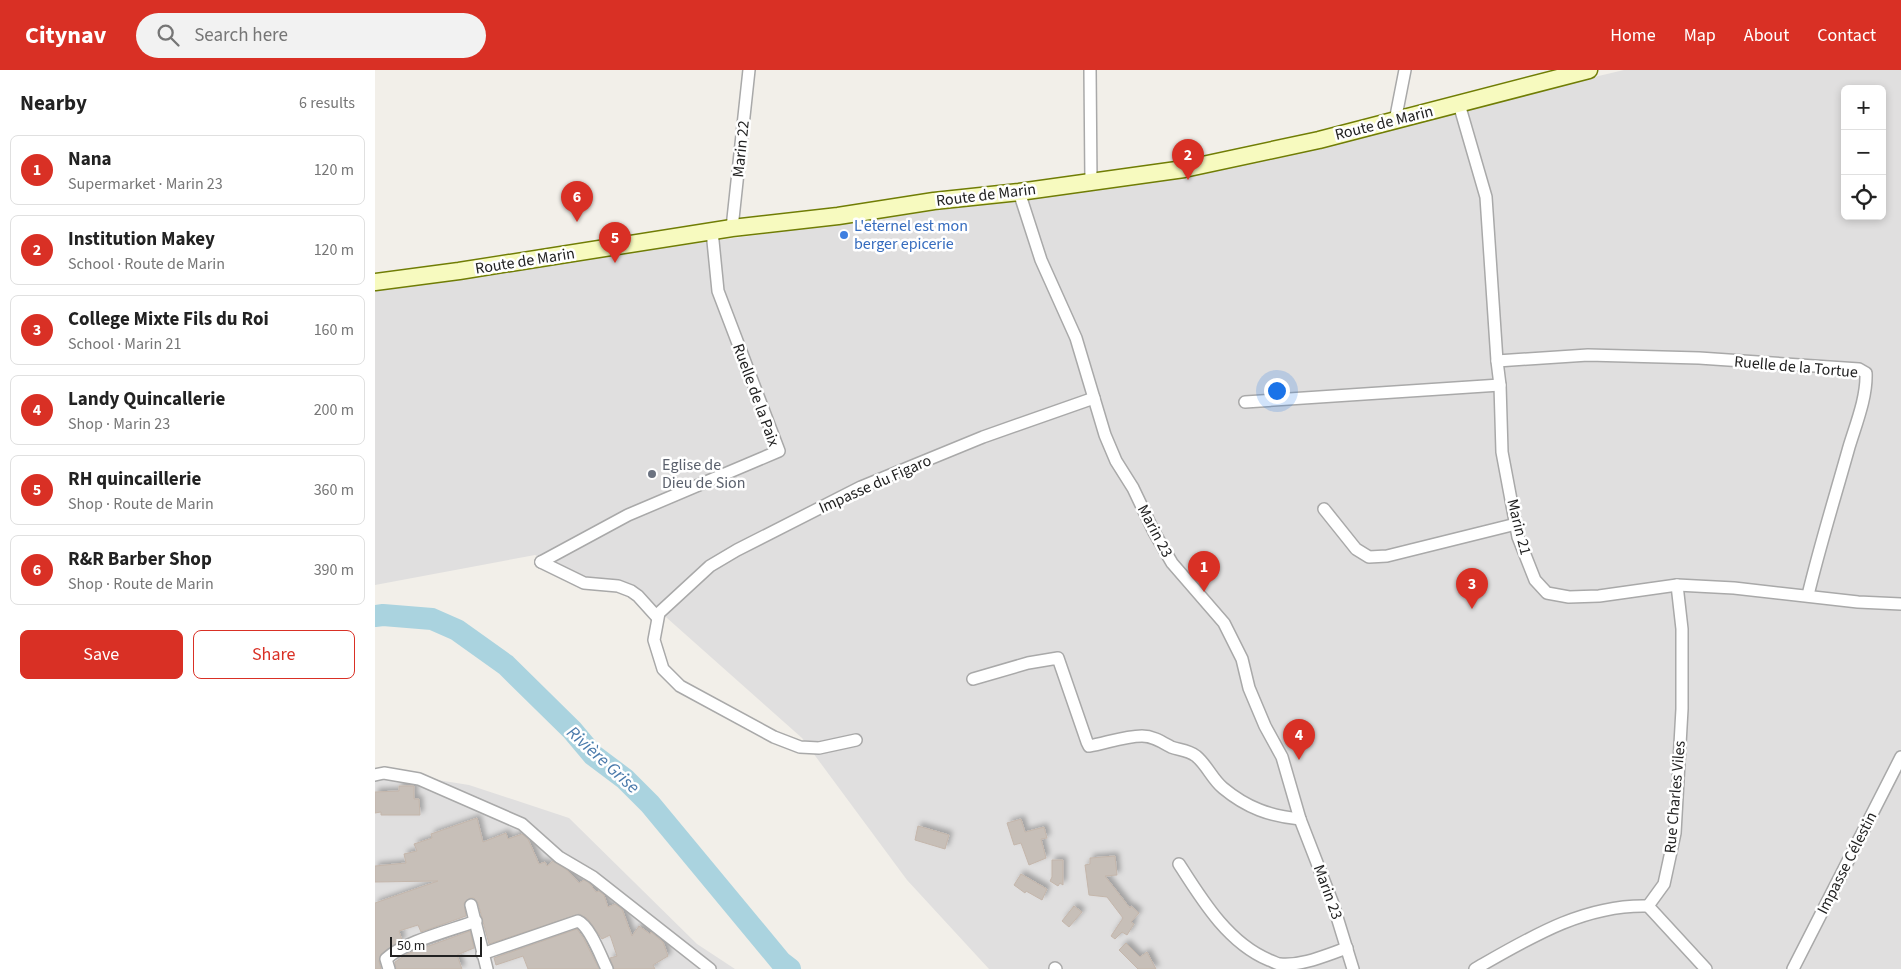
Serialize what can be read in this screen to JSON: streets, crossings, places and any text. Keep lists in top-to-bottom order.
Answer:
{
  "streets": {
    "main road": ["Route de Marin"],
    "street": [
      "Marin 22",
      "Ruelle de la Tortue",
      "Ruelle de la Paix",
      "Impasse du Figaro",
      "Marin 21",
      "Marin 23",
      "Rue Charles Viles",
      "Impasse Célestin"
    ]
  },
  "crossings": [
    ["Route de Marin", "Marin 22"],
    ["Route de Marin", "Ruelle de la Paix"],
    ["Route de Marin", "Marin 21"],
    ["Route de Marin", "Marin 23"],
    ["Ruelle de la Tortue", "Marin 21"],
    ["Ruelle de la Paix", "Impasse du Figaro"],
    ["Impasse du Figaro", "Marin 23"],
    ["Marin 21", "Rue Charles Viles"]
  ],
  "water": ["Rivière Grise"],
  "places": ["L'eternel est mon berger epicerie", "Eglise de Dieu de Sion"],
  "scale_bar": "50 m",
  "page": {
    "header": "Citynav",
    "search": "Search here",
    "nav": [
      "Home",
      "Map",
      "About",
      "Contact"
    ],
    "heading": ["Nearby", "6 results"],
    "map_buttons": ["+", "−"],
    "list": [
      {
        "mark": "1",
        "name": "Nana",
        "note": "Supermarket · Marin 23",
        "value": "120 m"
      },
      {
        "mark": "2",
        "name": "Institution Makey",
        "note": "School · Route de Marin",
        "value": "120 m"
      },
      {
        "mark": "3",
        "name": "College Mixte Fils du Roi",
        "note": "School · Marin 21",
        "value": "160 m"
      },
      {
        "mark": "4",
        "name": "Landy Quincallerie",
        "note": "Shop · Marin 23",
        "value": "200 m"
      },
      {
        "mark": "5",
        "name": "RH quincaillerie",
        "note": "Shop · Route de Marin",
        "value": "360 m"
      },
      {
        "mark": "6",
        "name": "R&R Barber Shop",
        "note": "Shop · Route de Marin",
        "value": "390 m"
      }
    ],
    "pins": [
      "2",
      "6",
      "5",
      "1",
      "3",
      "4"
    ],
    "buttons": ["Save", "Share"],
    "scale": "50 m"
  }
}
